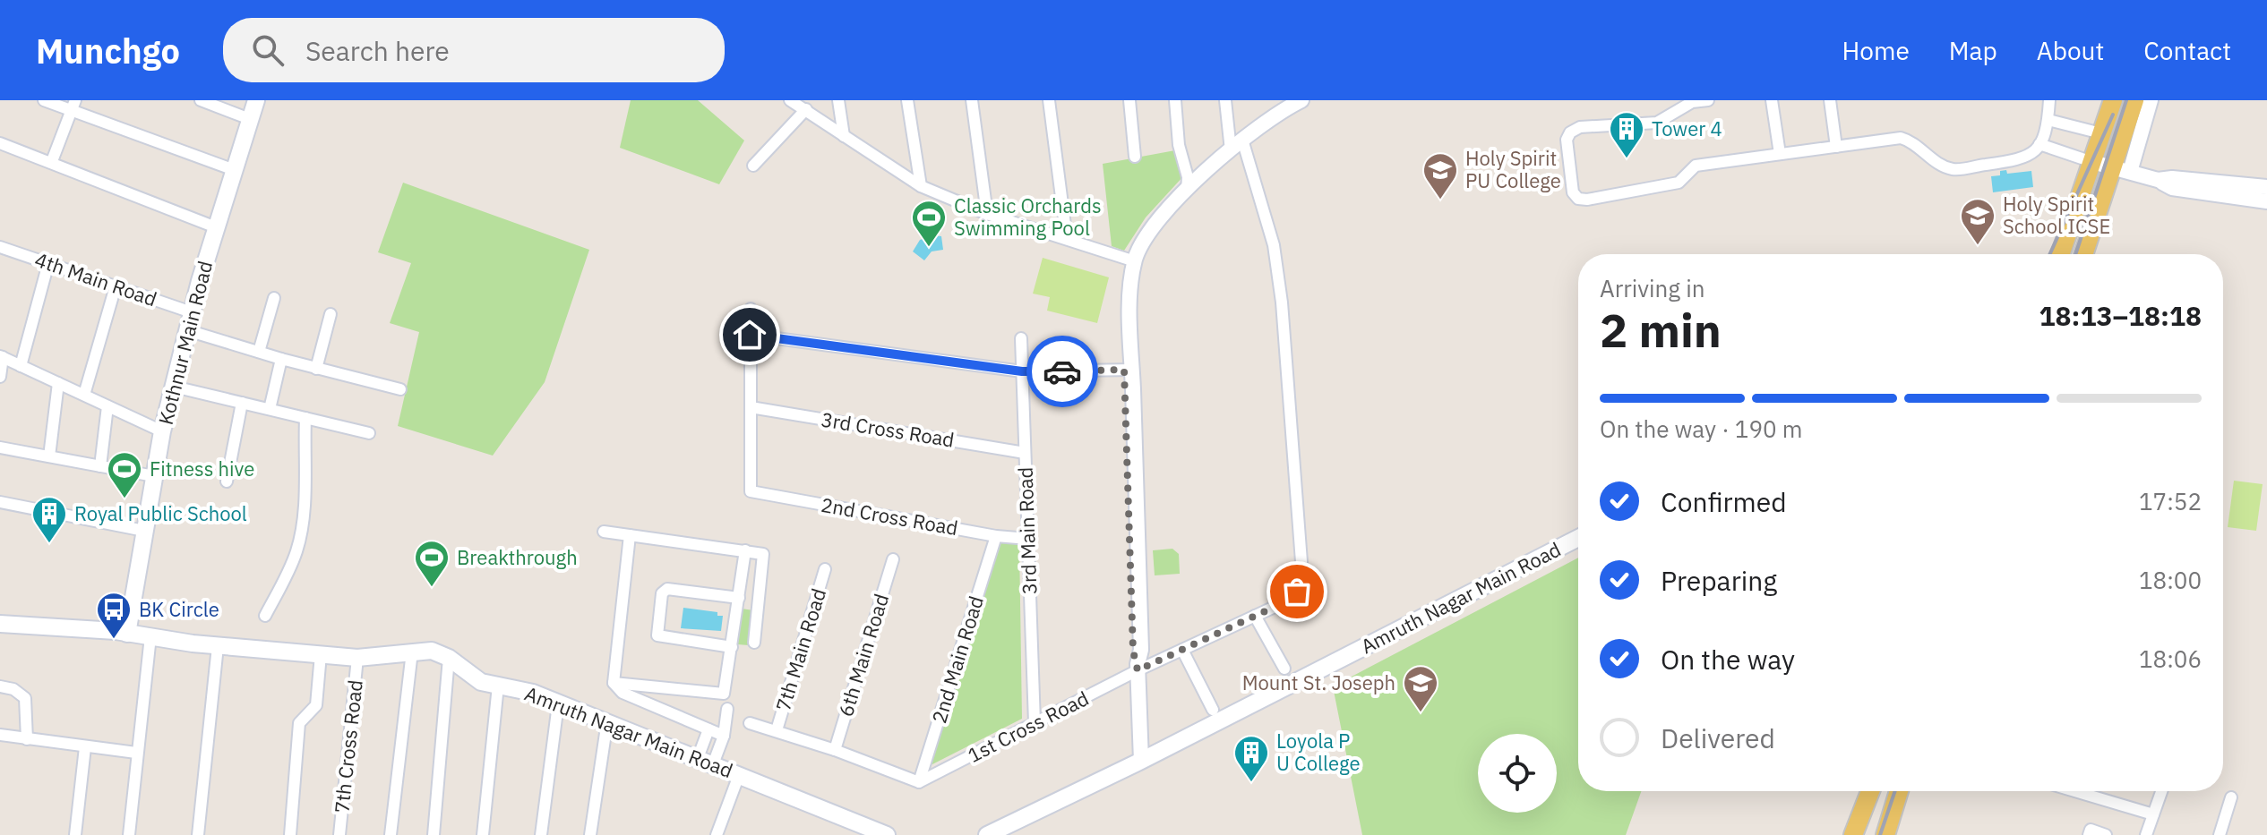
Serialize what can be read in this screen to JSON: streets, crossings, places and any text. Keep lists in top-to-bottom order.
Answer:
{
  "streets": {
    "main road": ["Kothnur Main Road", "Amruth Nagar Main Road"],
    "street": [
      "4th Main Road",
      "3rd Cross Road",
      "2nd Cross Road",
      "3rd Main Road",
      "7th Main Road",
      "6th Main Road",
      "2nd Main Road",
      "1st Cross Road",
      "7th Cross Road"
    ]
  },
  "crossings": [
    ["4th Main Road", "Kothnur Main Road"],
    ["Kothnur Main Road", "Amruth Nagar Main Road"],
    ["3rd Cross Road", "2nd Cross Road"],
    ["3rd Cross Road", "3rd Main Road"],
    ["2nd Cross Road", "3rd Main Road"],
    ["2nd Cross Road", "2nd Main Road"],
    ["3rd Main Road", "1st Cross Road"],
    ["Amruth Nagar Main Road", "7th Cross Road"],
    ["2nd Main Road", "1st Cross Road"]
  ],
  "places": {
    "building": ["Tower 4", "Royal Public School", "Loyola P U College"],
    "school or university": ["Holy Spirit PU College", "Holy Spirit School ICSE", "Mount St. Joseph"],
    "sports": ["Classic Orchards Swimming Pool", "Fitness hive", "Breakthrough"],
    "bus stop": ["BK Circle"]
  },
  "page": {
    "header": "Munchgo",
    "search": "Search here",
    "nav": [
      "Home",
      "Map",
      "About",
      "Contact"
    ],
    "heading": ["2 min", "Arriving in", "18:13–18:18"],
    "bar": "On the way · 190 m",
    "list": [
      ["Confirmed", "17:52"],
      ["Preparing", "18:00"],
      ["On the way", "18:06"],
      "Delivered"
    ]
  }
}
